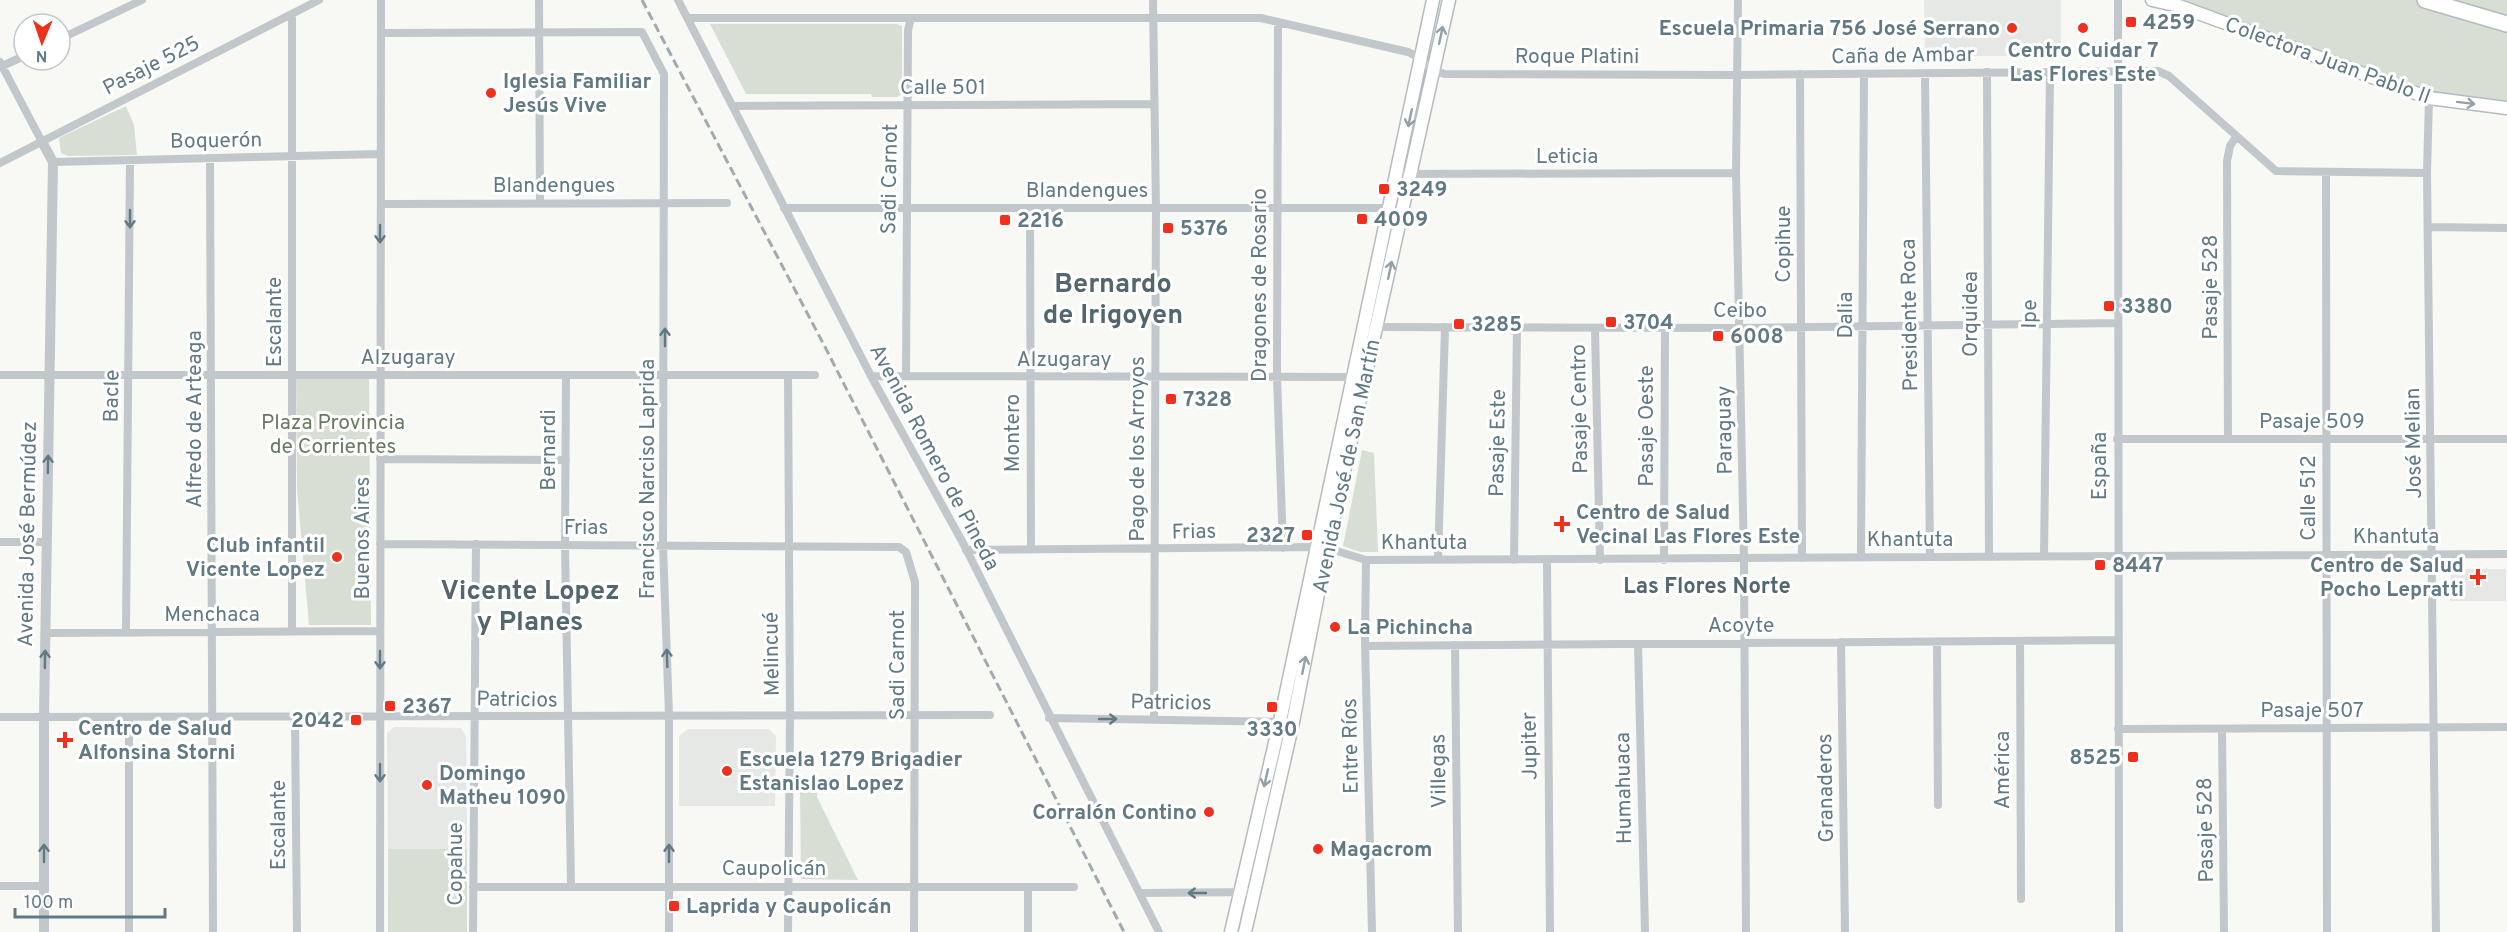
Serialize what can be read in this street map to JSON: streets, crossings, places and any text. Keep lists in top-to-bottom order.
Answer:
{
  "streets": {
    "main road": ["Colectora Juan Pablo II", "Avenida José de San Martín"],
    "street": [
      "Caña de Ambar",
      "Roque Platini",
      "Pasaje 525",
      "Calle 501",
      "Boquerón",
      "Leticia",
      "Sadi Carnot",
      "Blandengues",
      "Copihue",
      "Dragones de Rosario",
      "Pasaje 528",
      "Ceibo",
      "Orquidea",
      "Ipe",
      "Dalia",
      "Presidente Roca",
      "Escalante",
      "Alzugaray",
      "Bacle",
      "Pasaje Centro",
      "Alfredo de Arteaga",
      "Pasaje 509",
      "Pasaje Oeste",
      "Paraguay",
      "Montero",
      "Pasaje Este",
      "José Melian",
      "Pago de los Arroyos",
      "Bernardi",
      "Avenida Romero de Pineda",
      "España",
      "Francisco Narciso Laprida",
      "Calle 512",
      "Frias",
      "Avenida José Bermúdez",
      "Khantuta",
      "Buenos Aires",
      "Menchaca",
      "Acoyte",
      "Melincué",
      "Patricios",
      "Pasaje 507",
      "Entre Ríos",
      "Jupiter",
      "América",
      "Villegas",
      "Humahuaca",
      "Granaderos",
      "Copahue",
      "Caupolicán"
    ]
  },
  "crossings": [
    ["Caña de Ambar", "Roque Platini"],
    ["Caña de Ambar", "Copihue"],
    ["Caña de Ambar", "Pasaje 528"],
    ["Caña de Ambar", "Orquidea"],
    ["Caña de Ambar", "Ipe"],
    ["Caña de Ambar", "Dalia"],
    ["Caña de Ambar", "Presidente Roca"],
    ["Caña de Ambar", "Paraguay"],
    ["Caña de Ambar", "José Melian"],
    ["Caña de Ambar", "España"],
    ["Caña de Ambar", "Calle 512"],
    ["Roque Platini", "Paraguay"],
    ["Roque Platini", "Avenida José de San Martín"],
    ["Colectora Juan Pablo II", "José Melian"],
    ["Pasaje 525", "Escalante"],
    ["Pasaje 525", "Avenida José Bermúdez"],
    ["Calle 501", "Sadi Carnot"],
    ["Calle 501", "Pago de los Arroyos"],
    ["Calle 501", "Avenida Romero de Pineda"],
    ["Boquerón", "Escalante"],
    ["Boquerón", "Bacle"],
    ["Boquerón", "Alfredo de Arteaga"],
    ["Boquerón", "Avenida José Bermúdez"],
    ["Boquerón", "Buenos Aires"],
    ["Leticia", "Paraguay"],
    ["Leticia", "Avenida José de San Martín"],
    ["Sadi Carnot", "Blandengues"],
    ["Sadi Carnot", "Alzugaray"],
    ["Sadi Carnot", "Frias"],
    ["Sadi Carnot", "Patricios"],
    ["Sadi Carnot", "Caupolicán"],
    ["Blandengues", "Dragones de Rosario"],
    ["Blandengues", "Montero"],
    ["Blandengues", "Pago de los Arroyos"],
    ["Blandengues", "Avenida Romero de Pineda"],
    ["Blandengues", "Avenida José de San Martín"],
    ["Blandengues", "Francisco Narciso Laprida"],
    ["Blandengues", "Buenos Aires"],
    ["Copihue", "Ceibo"],
    ["Copihue", "Khantuta"],
    ["Dragones de Rosario", "Alzugaray"],
    ["Dragones de Rosario", "Frias"],
    ["Pasaje 528", "Pasaje 509"],
    ["Pasaje 528", "Pasaje 507"],
    ["Ceibo", "Orquidea"],
    ["Ceibo", "Ipe"],
    ["Ceibo", "Dalia"],
    ["Ceibo", "Presidente Roca"],
    ["Ceibo", "Pasaje Centro"],
    ["Ceibo", "Pasaje Oeste"],
    ["Ceibo", "Paraguay"],
    ["Ceibo", "Pasaje Este"],
    ["Ceibo", "Avenida José de San Martín"],
    ["Ceibo", "España"],
    ["Orquidea", "Khantuta"],
    ["Ipe", "Khantuta"],
    ["Dalia", "Khantuta"],
    ["Presidente Roca", "Khantuta"],
    ["Escalante", "Alzugaray"],
    ["Escalante", "Menchaca"],
    ["Escalante", "Patricios"],
    ["Alzugaray", "Bacle"],
    ["Alzugaray", "Alfredo de Arteaga"],
    ["Alzugaray", "Montero"],
    ["Alzugaray", "Pago de los Arroyos"],
    ["Alzugaray", "Bernardi"],
    ["Alzugaray", "Avenida Romero de Pineda"],
    ["Alzugaray", "Avenida José de San Martín"],
    ["Alzugaray", "Francisco Narciso Laprida"],
    ["Alzugaray", "Avenida José Bermúdez"],
    ["Alzugaray", "Buenos Aires"],
    ["Alzugaray", "Melincué"],
    ["Bacle", "Menchaca"],
    ["Pasaje Centro", "Khantuta"],
    ["Alfredo de Arteaga", "Menchaca"],
    ["Alfredo de Arteaga", "Patricios"],
    ["Pasaje 509", "José Melian"],
    ["Pasaje 509", "España"],
    ["Pasaje 509", "Calle 512"],
    ["Pasaje Oeste", "Khantuta"],
    ["Paraguay", "Khantuta"],
    ["Paraguay", "Acoyte"],
    ["Montero", "Frias"],
    ["Pasaje Este", "Khantuta"],
    ["José Melian", "Khantuta"],
    ["José Melian", "Pasaje 507"],
    ["Pago de los Arroyos", "Frias"],
    ["Pago de los Arroyos", "Patricios"],
    ["Bernardi", "Frias"],
    ["Bernardi", "Patricios"],
    ["Bernardi", "Caupolicán"],
    ["Avenida Romero de Pineda", "Frias"],
    ["Avenida Romero de Pineda", "Patricios"],
    ["Avenida José de San Martín", "Frias"],
    ["Avenida José de San Martín", "Khantuta"],
    ["Avenida José de San Martín", "Patricios"],
    ["España", "Khantuta"],
    ["España", "Acoyte"],
    ["España", "Pasaje 507"],
    ["Francisco Narciso Laprida", "Frias"],
    ["Francisco Narciso Laprida", "Patricios"],
    ["Francisco Narciso Laprida", "Caupolicán"],
    ["Calle 512", "Khantuta"],
    ["Calle 512", "Pasaje 507"],
    ["Frias", "Khantuta"],
    ["Frias", "Buenos Aires"],
    ["Frias", "Melincué"],
    ["Frias", "Copahue"],
    ["Avenida José Bermúdez", "Menchaca"],
    ["Avenida José Bermúdez", "Patricios"],
    ["Khantuta", "Entre Ríos"],
    ["Khantuta", "Jupiter"],
    ["Buenos Aires", "Menchaca"],
    ["Buenos Aires", "Patricios"],
    ["Acoyte", "Entre Ríos"],
    ["Acoyte", "Jupiter"],
    ["Acoyte", "América"],
    ["Acoyte", "Villegas"],
    ["Acoyte", "Humahuaca"],
    ["Acoyte", "Granaderos"],
    ["Melincué", "Patricios"],
    ["Melincué", "Caupolicán"],
    ["Patricios", "Copahue"],
    ["Copahue", "Caupolicán"]
  ],
  "one_way": ["Bacle", "Francisco Narciso Laprida", "Buenos Aires"],
  "districts": ["Bernardo de Irigoyen", "Las Flores Norte", "Vicente Lopez y Planes"],
  "parks": ["Plaza Provincia de Corrientes"],
  "places": {
    "transit": [
      "4259",
      "3249",
      "4009",
      "2216",
      "5376",
      "3380",
      "3704",
      "3285",
      "6008",
      "7328",
      "2327",
      "8447",
      "2367",
      "3330",
      "2042",
      "8525",
      "Laprida y Caupolicán"
    ],
    "other": [
      "Escuela Primaria 756 José Serrano",
      "Centro Cuidar 7 Las Flores Este",
      "Iglesia Familiar Jesús Vive",
      "Club infantil Vicente Lopez",
      "La Pichincha",
      "Escuela 1279 Brigadier Estanislao Lopez",
      "Domingo Matheu 1090",
      "Corralón Contino",
      "Magacrom"
    ],
    "health": ["Centro de Salud Vecinal Las Flores Este", "Centro de Salud Pocho Lepratti", "Centro de Salud Alfonsina Storni"]
  },
  "scale_bar": "100 m",
  "north": "bottom"
}
